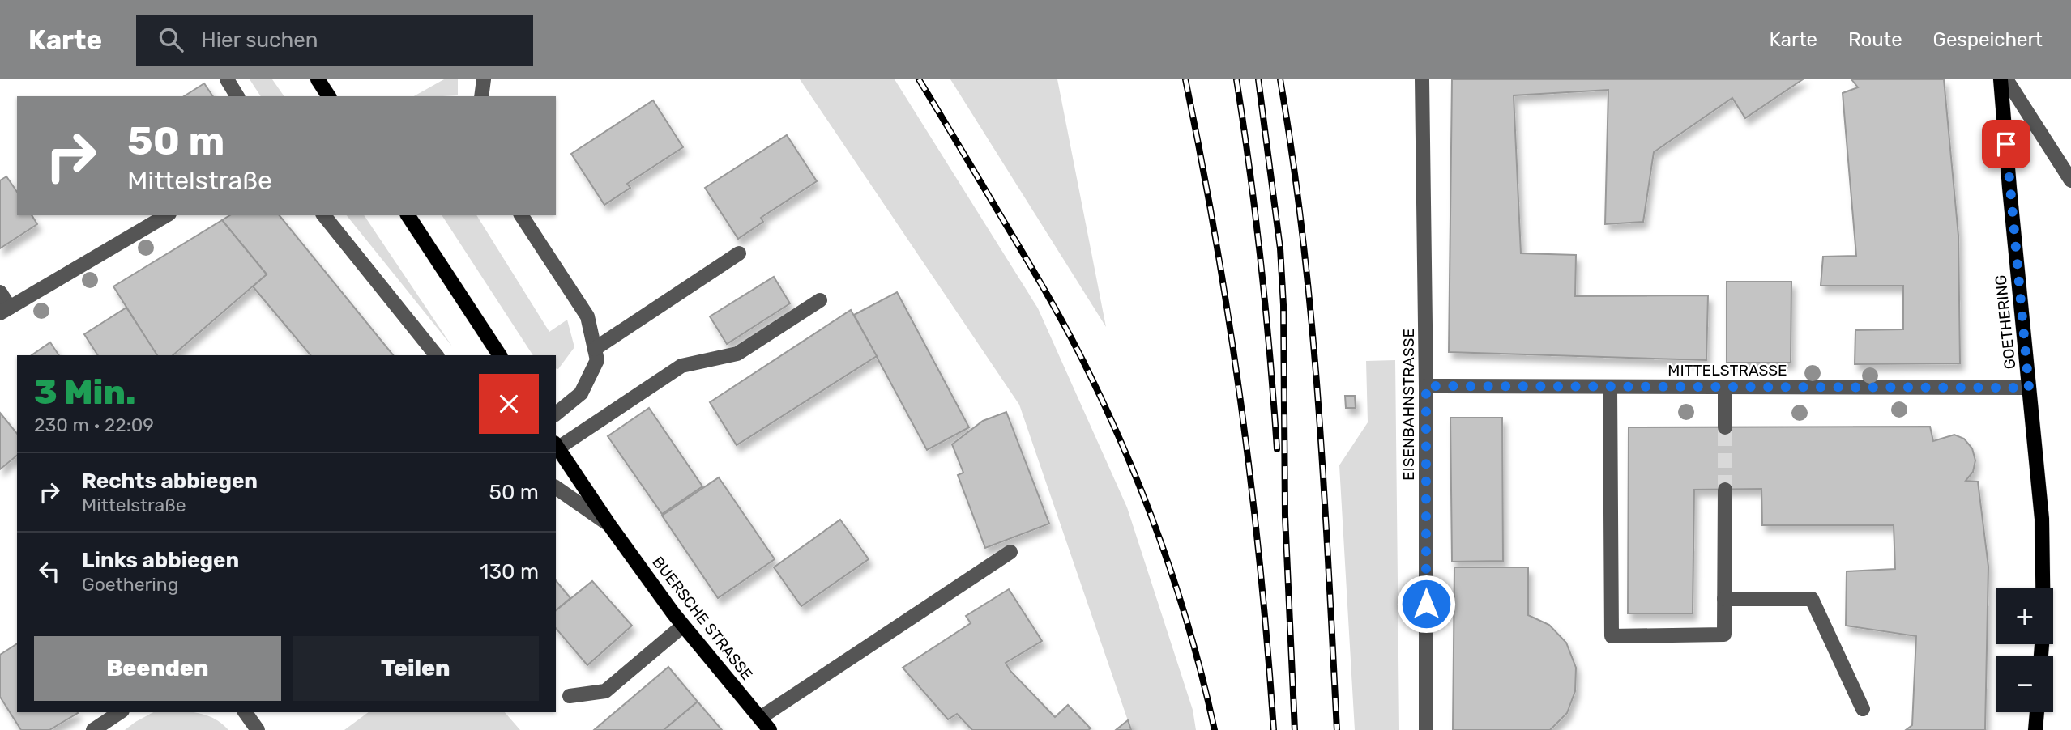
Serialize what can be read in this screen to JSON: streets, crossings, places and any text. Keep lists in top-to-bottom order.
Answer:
{
  "streets": {
    "main road": ["GOETHERING", "BUERSCHE STRASSE"],
    "street": ["MITTELSTRASSE", "EISENBAHNSTRASSE"]
  },
  "crossings": [
    ["GOETHERING", "MITTELSTRASSE"],
    ["MITTELSTRASSE", "EISENBAHNSTRASSE"]
  ],
  "page": {
    "header": "Karte",
    "search": "Hier suchen",
    "nav": ["Karte", "Route", "Gespeichert"],
    "turn": ["50 m", "Mittelstraße"],
    "heading": ["3 Min.", "230 m · 22:09"],
    "list": [
      {
        "name": "Rechts abbiegen",
        "note": "Mittelstraße",
        "value": "50 m"
      },
      {
        "name": "Links abbiegen",
        "note": "Goethering",
        "value": "130 m"
      }
    ],
    "map_buttons": ["+", "−"],
    "buttons": ["Beenden", "Teilen"]
  }
}
